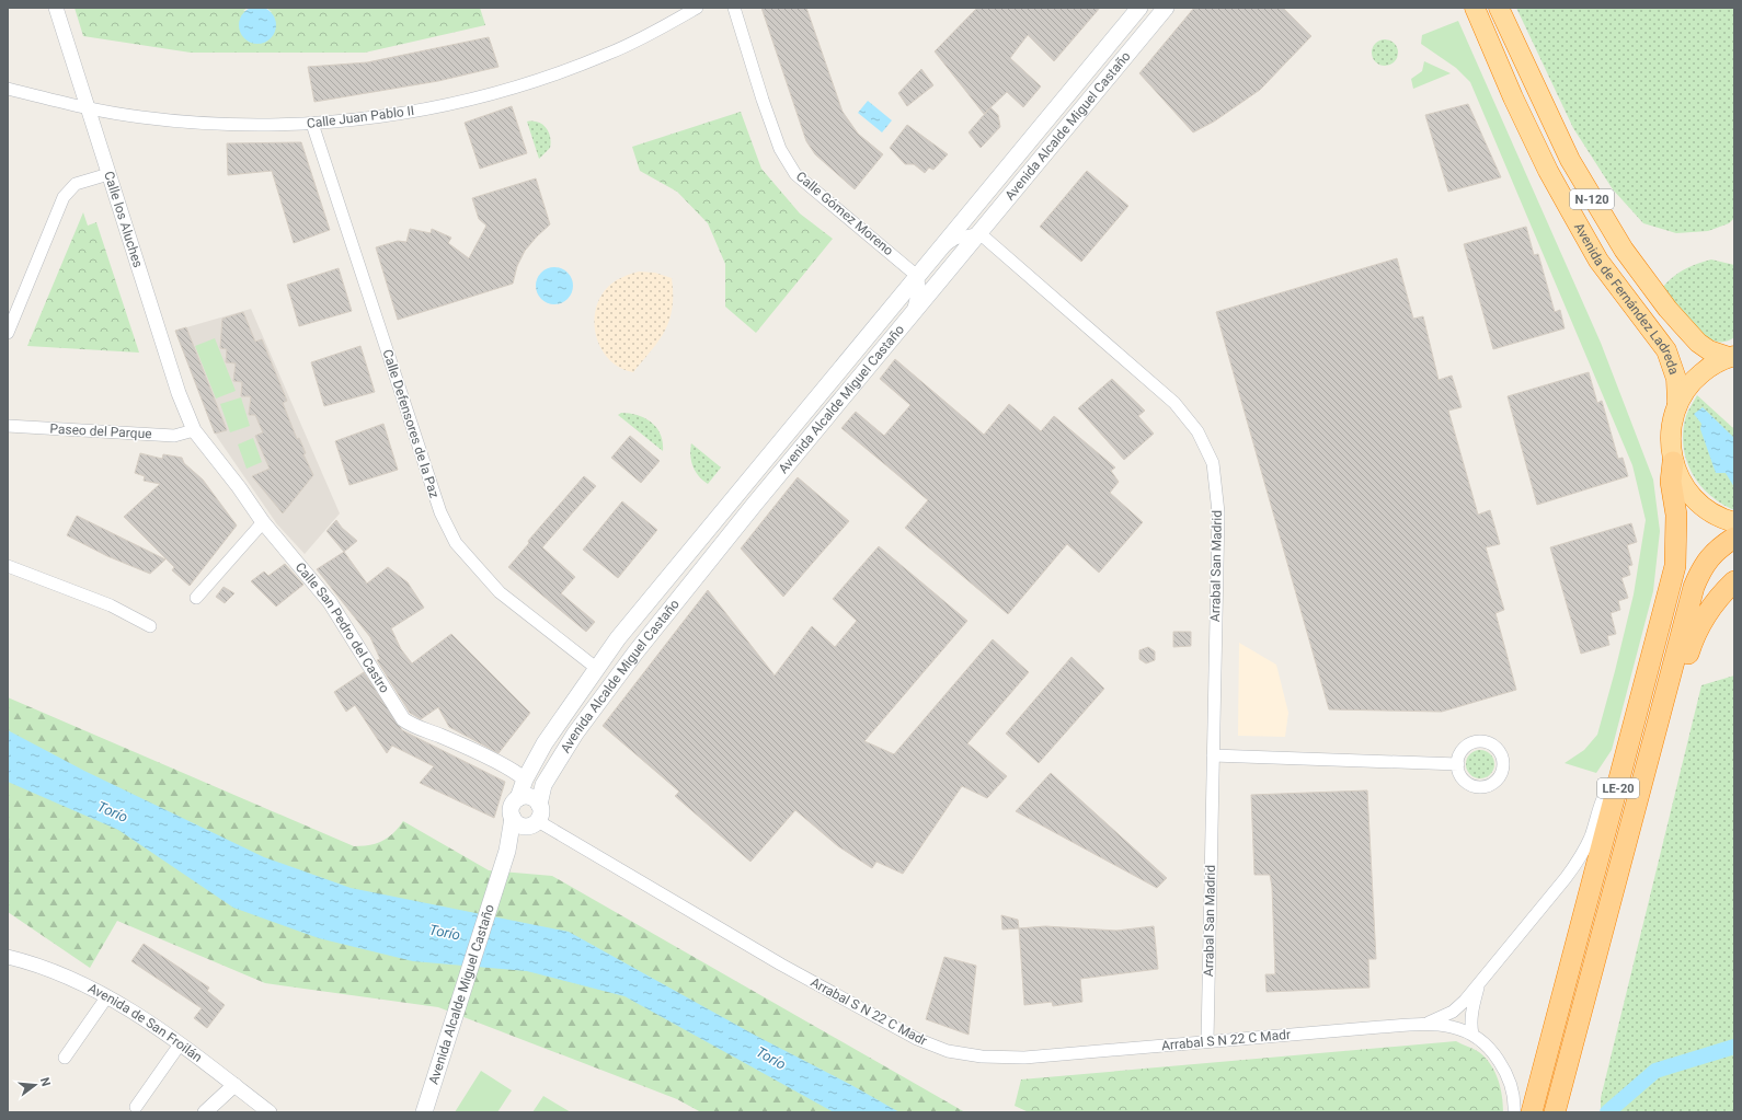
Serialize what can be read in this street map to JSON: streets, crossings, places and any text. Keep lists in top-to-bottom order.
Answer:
{
  "streets": {
    "highway": ["N-120", "Avenida de Fernández Ladreda", "LE-20"],
    "main road": ["Avenida Alcalde Miguel Castaño"],
    "street": [
      "Calle Juan Pablo II",
      "Calle Gómez Moreno",
      "Calle los Aluches",
      "Calle Defensores de la Paz",
      "Paseo del Parque",
      "Arrabal San Madrid",
      "Calle San Pedro del Castro",
      "Arrabal S N 22 C Madr",
      "Avenida de San Froilán"
    ]
  },
  "crossings": [
    ["Calle Juan Pablo II", "Calle los Aluches"],
    ["Calle Juan Pablo II", "Calle Defensores de la Paz"],
    ["Avenida Alcalde Miguel Castaño", "Calle Gómez Moreno"],
    ["Avenida Alcalde Miguel Castaño", "Calle Defensores de la Paz"],
    ["Avenida Alcalde Miguel Castaño", "Arrabal San Madrid"],
    ["Avenida Alcalde Miguel Castaño", "Calle San Pedro del Castro"],
    ["Avenida Alcalde Miguel Castaño", "Arrabal S N 22 C Madr"],
    ["Calle los Aluches", "Paseo del Parque"],
    ["Calle los Aluches", "Calle San Pedro del Castro"],
    ["Paseo del Parque", "Calle San Pedro del Castro"],
    ["Arrabal San Madrid", "Arrabal S N 22 C Madr"],
    ["LE-20", "Arrabal S N 22 C Madr"]
  ],
  "water": ["Torío"],
  "north": "right"
}
